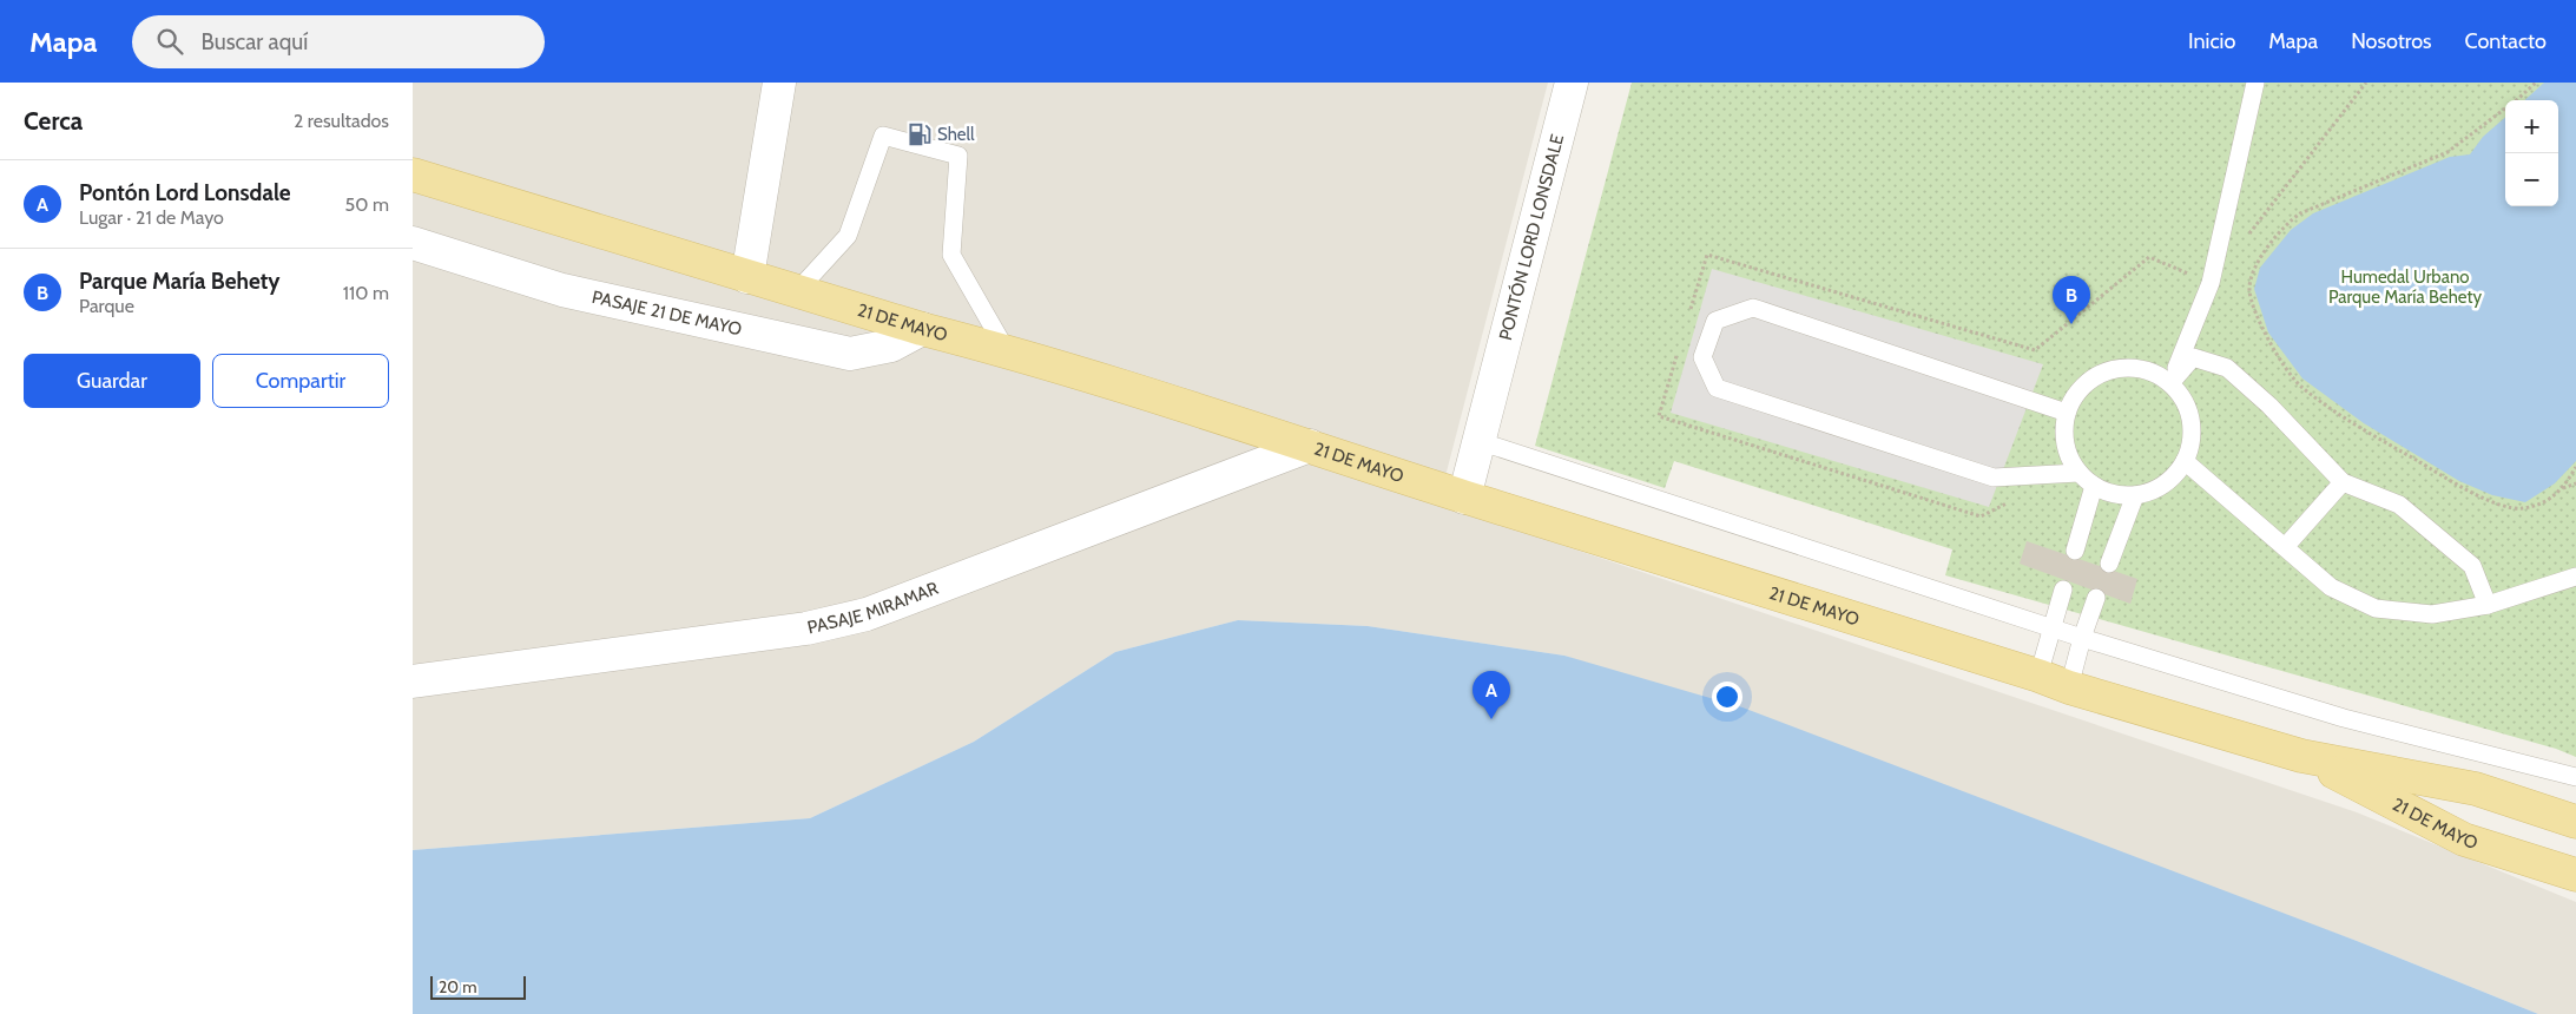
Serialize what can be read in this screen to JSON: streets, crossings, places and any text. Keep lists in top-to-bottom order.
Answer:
{
  "streets": {
    "main road": ["21 DE MAYO"],
    "street": ["PONTÓN LORD LONSDALE", "PASAJE 21 DE MAYO", "PASAJE MIRAMAR"]
  },
  "crossings": [
    ["PONTÓN LORD LONSDALE", "21 DE MAYO"],
    ["PASAJE 21 DE MAYO", "21 DE MAYO"],
    ["21 DE MAYO", "PASAJE MIRAMAR"]
  ],
  "parks": ["Humedal Urbano Parque María Behety"],
  "places": {
    "fuel station": ["Shell"]
  },
  "scale_bar": "20 m",
  "page": {
    "header": "Mapa",
    "search": "Buscar aquí",
    "nav": [
      "Inicio",
      "Mapa",
      "Nosotros",
      "Contacto"
    ],
    "heading": ["Cerca", "2 resultados"],
    "map_buttons": ["+", "−"],
    "list": [
      {
        "mark": "A",
        "name": "Pontón Lord Lonsdale",
        "note": "Lugar · 21 de Mayo",
        "value": "50 m"
      },
      {
        "mark": "B",
        "name": "Parque María Behety",
        "note": "Parque",
        "value": "110 m"
      }
    ],
    "pins": ["B", "A"],
    "buttons": ["Guardar", "Compartir"],
    "scale": "20 m"
  }
}
